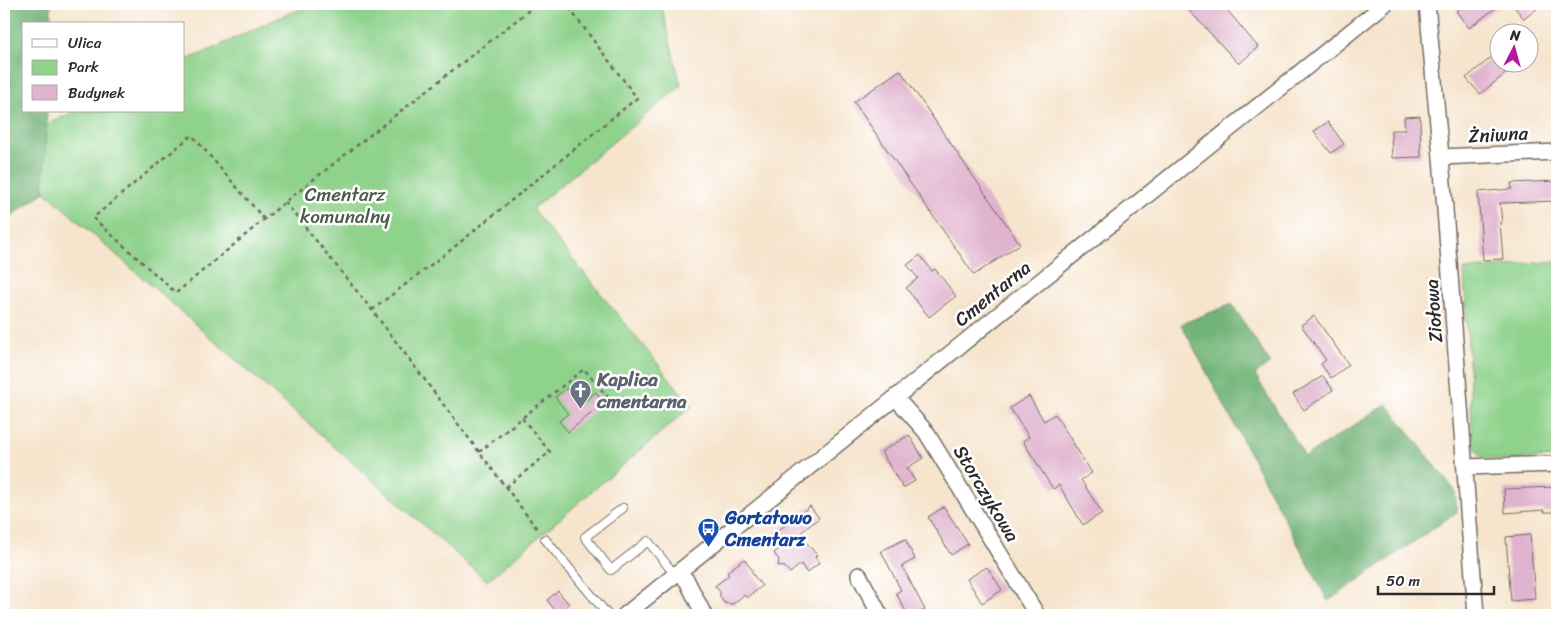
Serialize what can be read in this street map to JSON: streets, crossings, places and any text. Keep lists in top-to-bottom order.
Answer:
{
  "streets": {
    "street": [
      "Żniwna",
      "Cmentarna",
      "Ziołowa",
      "Storczykowa"
    ]
  },
  "crossings": [
    ["Żniwna", "Ziołowa"],
    ["Cmentarna", "Storczykowa"]
  ],
  "parks": ["Cmentarz komunalny"],
  "places": {
    "church": ["Kaplica cmentarna"],
    "bus stop": ["Gortatowo Cmentarz"]
  },
  "legend": ["Ulica", "Park", "Budynek"],
  "scale_bar": "50 m",
  "north": "top"
}
